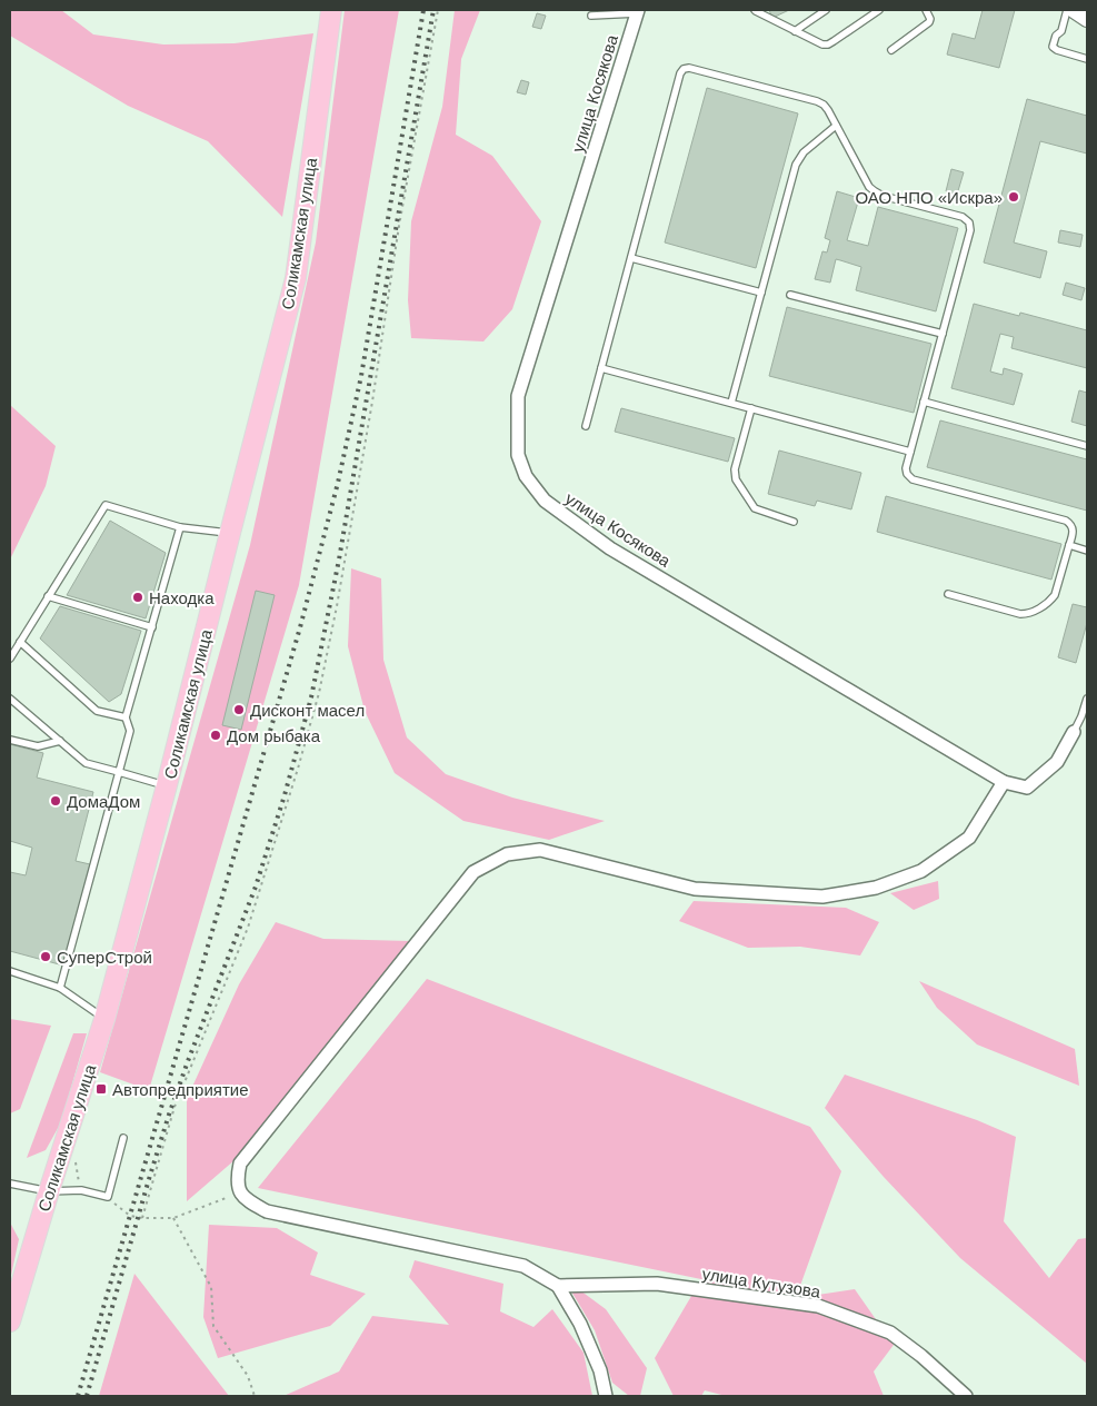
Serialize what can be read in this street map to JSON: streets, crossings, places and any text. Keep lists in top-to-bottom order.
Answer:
{
  "streets": {
    "main road": ["Соликамская улица"],
    "street": ["улица Косякова", "улица Кутузова"]
  },
  "places": {
    "other": [
      "ОАО НПО «Искра»",
      "Находка",
      "Дисконт масел",
      "Дом рыбака",
      "ДомаДом",
      "СуперСтрой"
    ],
    "transit": ["Автопредприятие"]
  }
}
